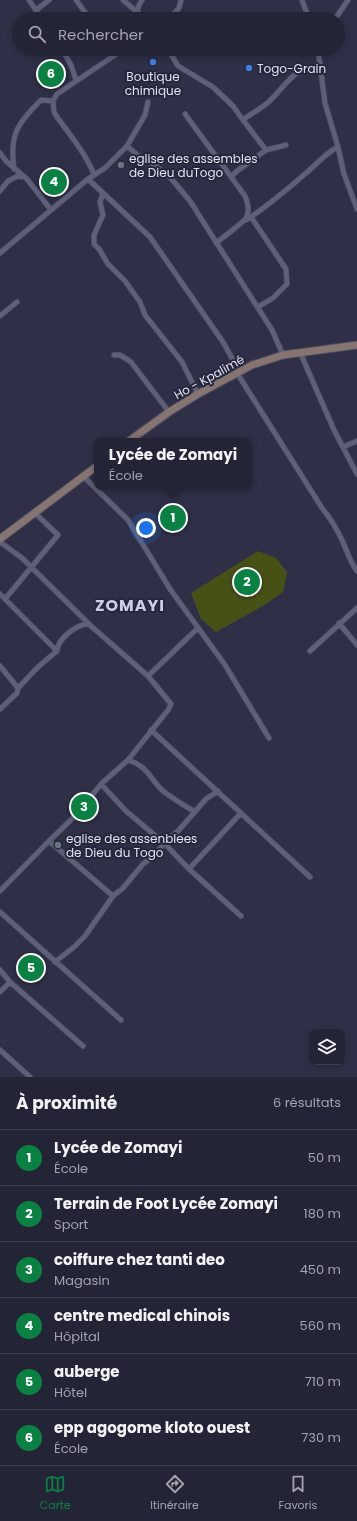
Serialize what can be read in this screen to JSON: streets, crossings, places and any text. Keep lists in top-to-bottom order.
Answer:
{
  "streets": {
    "main road": ["Ho - Kpalimé"]
  },
  "districts": ["ZOMAYI"],
  "places": [
    "Boutique chimique",
    "Togo-Grain",
    "eglise des assembles de Dieu duTogo",
    "eglise des assenblees de Dieu du Togo"
  ],
  "page": {
    "search": "Rechercher",
    "pins": [
      "6",
      "4",
      "1",
      "2",
      "3",
      "5"
    ],
    "popup": ["Lycée de Zomayi", "École"],
    "heading": ["À proximité", "6 résultats"],
    "list": [
      {
        "mark": "1",
        "name": "Lycée de Zomayi",
        "note": "École",
        "value": "50 m"
      },
      {
        "mark": "2",
        "name": "Terrain de Foot Lycée Zomayi",
        "note": "Sport",
        "value": "180 m"
      },
      {
        "mark": "3",
        "name": "coiffure chez tanti deo",
        "note": "Magasin",
        "value": "450 m"
      },
      {
        "mark": "4",
        "name": "centre medical chinois",
        "note": "Hôpital",
        "value": "560 m"
      },
      {
        "mark": "5",
        "name": "auberge",
        "note": "Hôtel",
        "value": "710 m"
      },
      {
        "mark": "6",
        "name": "epp agogome kloto ouest",
        "note": "École",
        "value": "730 m"
      }
    ],
    "nav": ["Carte", "Itinéraire", "Favoris"]
  }
}
